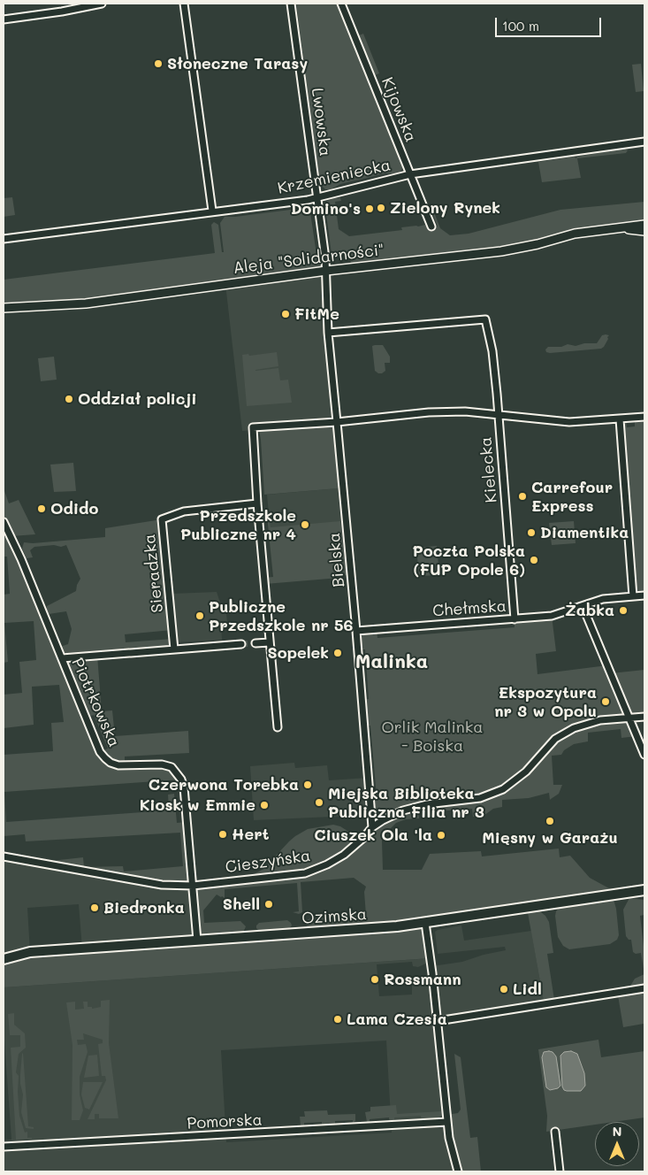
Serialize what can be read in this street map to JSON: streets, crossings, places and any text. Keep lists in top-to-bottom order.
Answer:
{
  "streets": {
    "main road": ["Ozimska"],
    "street": [
      "Kijowska",
      "Lwowska",
      "Krzemieniecka",
      "Aleja \"Solidarności\"",
      "Kielecka",
      "Bielska",
      "Sieradzka",
      "Chełmska",
      "Piotrkowska",
      "Cieszyńska",
      "Pomorska"
    ]
  },
  "crossings": [
    ["Kijowska", "Krzemieniecka"],
    ["Lwowska", "Krzemieniecka"],
    ["Lwowska", "Aleja \"Solidarności\""],
    ["Lwowska", "Bielska"],
    ["Aleja \"Solidarności\"", "Bielska"],
    ["Kielecka", "Bielska"],
    ["Kielecka", "Chełmska"],
    ["Bielska", "Chełmska"],
    ["Bielska", "Cieszyńska"],
    ["Piotrkowska", "Cieszyńska"],
    ["Piotrkowska", "Ozimska"]
  ],
  "districts": ["Malinka"],
  "parks": ["Orlik Malinka - Boiska"],
  "places": [
    "Słoneczne Tarasy",
    "Zielony Rynek",
    "Domino's",
    "FitMe",
    "Oddział policji",
    "Carrefour Express",
    "Odido",
    "Przedszkole Publiczne nr 4",
    "Diamentika",
    "Poczta Polska (FUP Opole 6)",
    "Żabka",
    "Publiczne Przedszkole nr 56",
    "Sopelek",
    "Ekspozytura nr 3 w Opolu",
    "Czerwona Torebka",
    "Miejska Biblioteka Publiczna Filia nr 3",
    "Kiosk w Emmie",
    "Mięsny w Garażu",
    "Hert",
    "Ciuszek Ola 'la",
    "Shell",
    "Biedronka",
    "Rossmann",
    "Lidl",
    "Lama Czesia"
  ],
  "scale_bar": "100 m",
  "north": "top"
}
